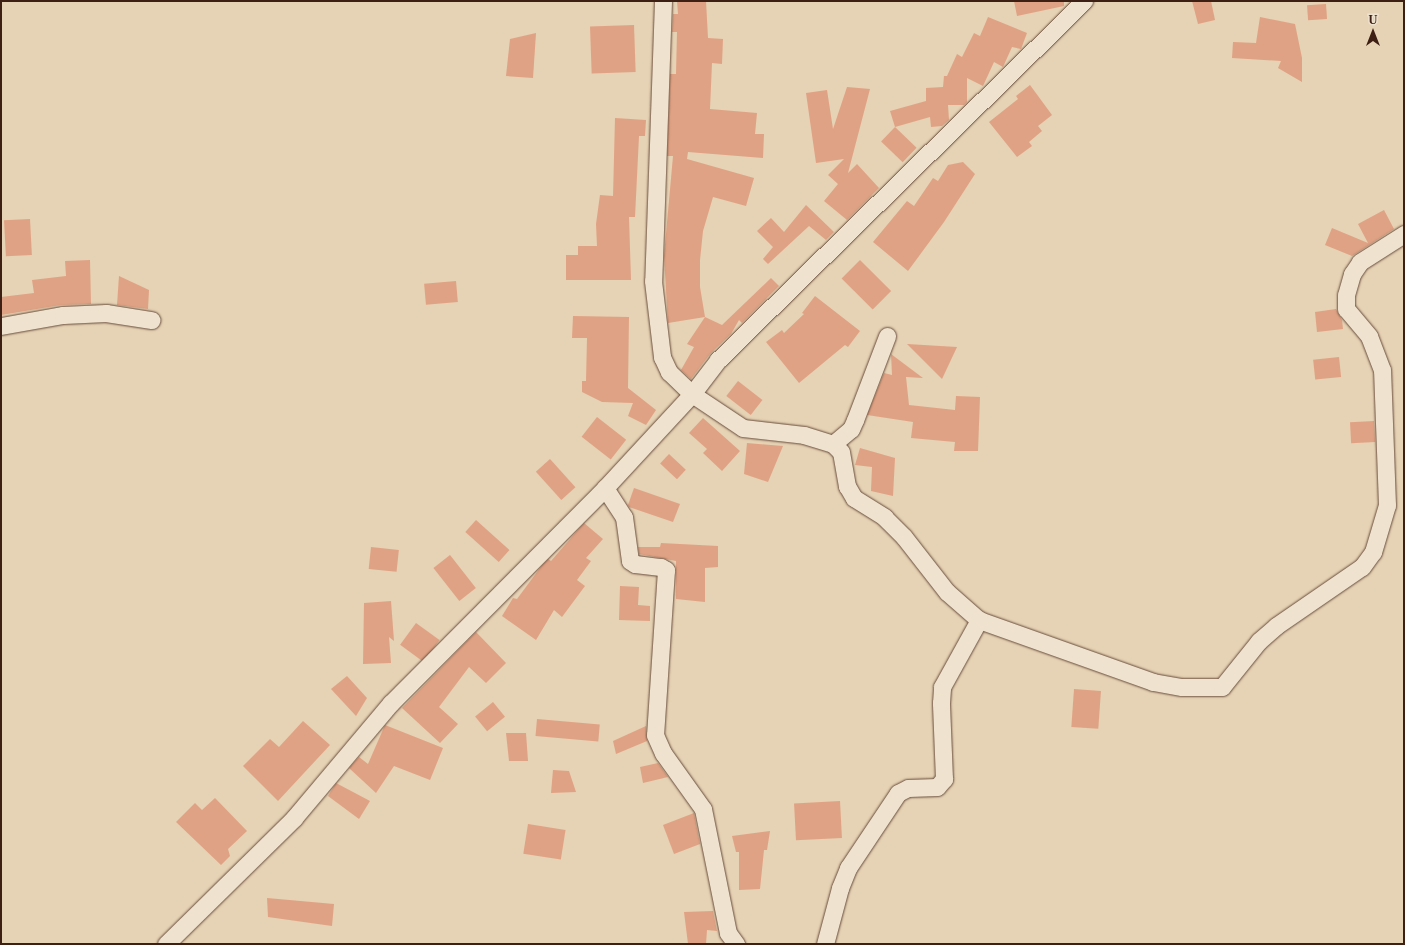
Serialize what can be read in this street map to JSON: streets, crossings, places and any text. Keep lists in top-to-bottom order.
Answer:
{
  "north": "top"
}
